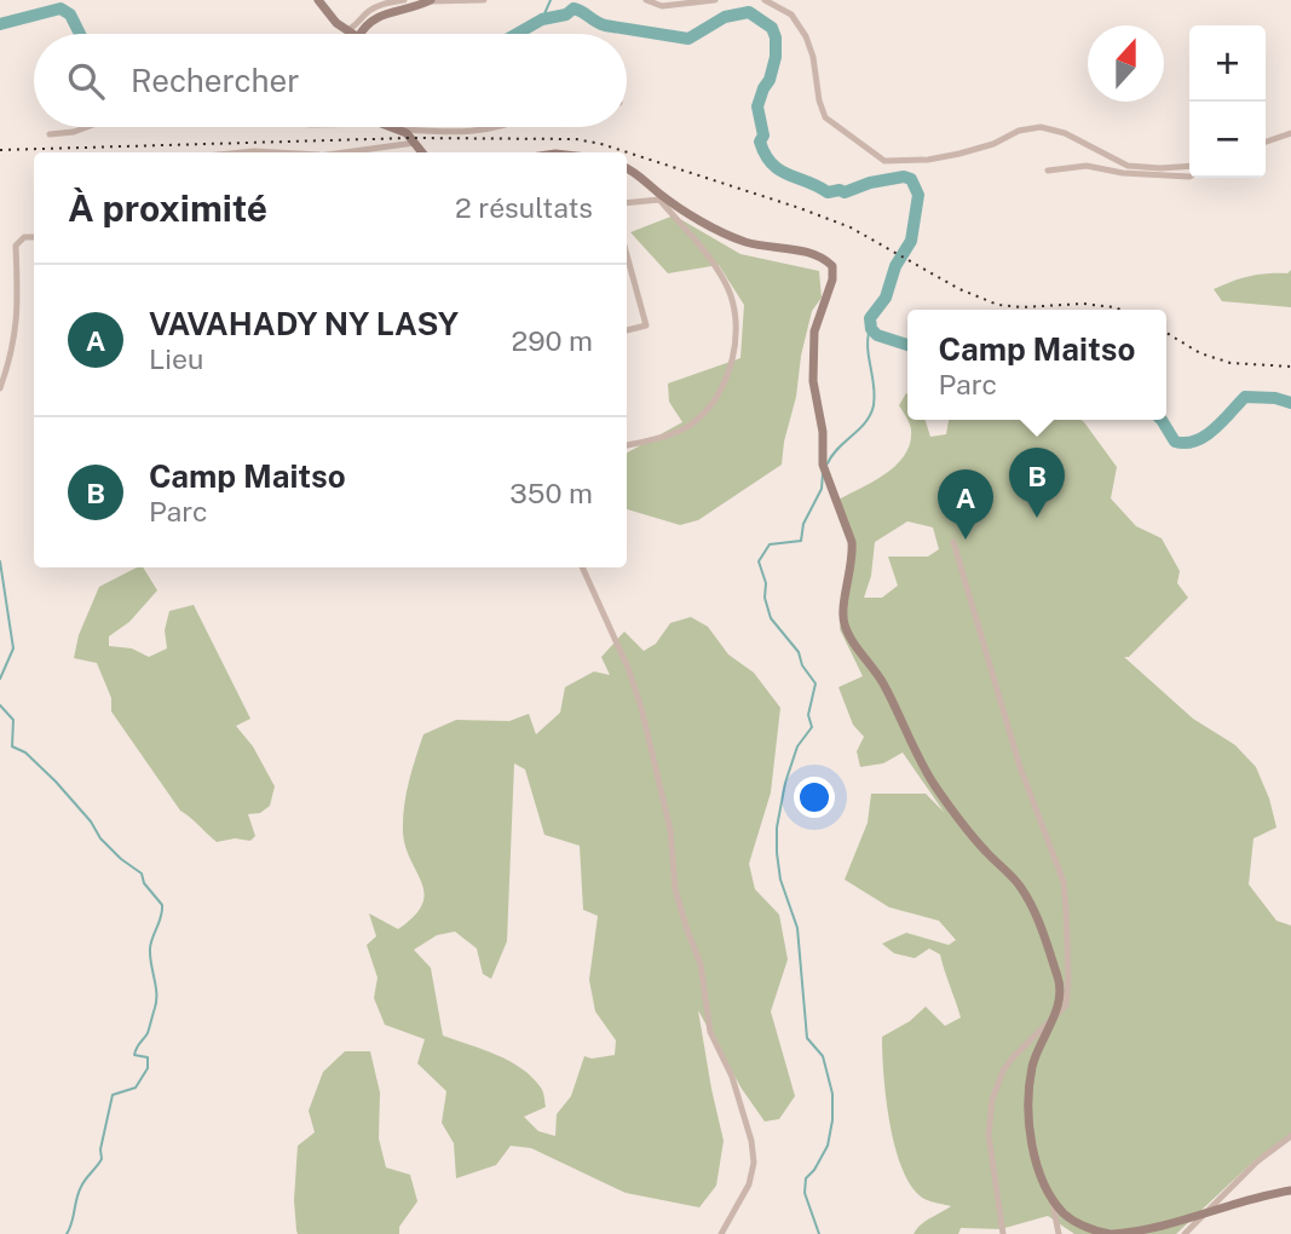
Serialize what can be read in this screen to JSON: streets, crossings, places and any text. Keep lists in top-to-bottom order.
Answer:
{
  "north": "top",
  "page": {
    "map_buttons": ["+", "−"],
    "search": "Rechercher",
    "heading": ["À proximité", "2 résultats"],
    "list": [
      {
        "mark": "A",
        "name": "VAVAHADY NY LASY",
        "note": "Lieu",
        "value": "290 m"
      },
      {
        "mark": "B",
        "name": "Camp Maitso",
        "note": "Parc",
        "value": "350 m"
      }
    ],
    "popup": ["Camp Maitso", "Parc"],
    "pins": ["B", "A"]
  }
}
